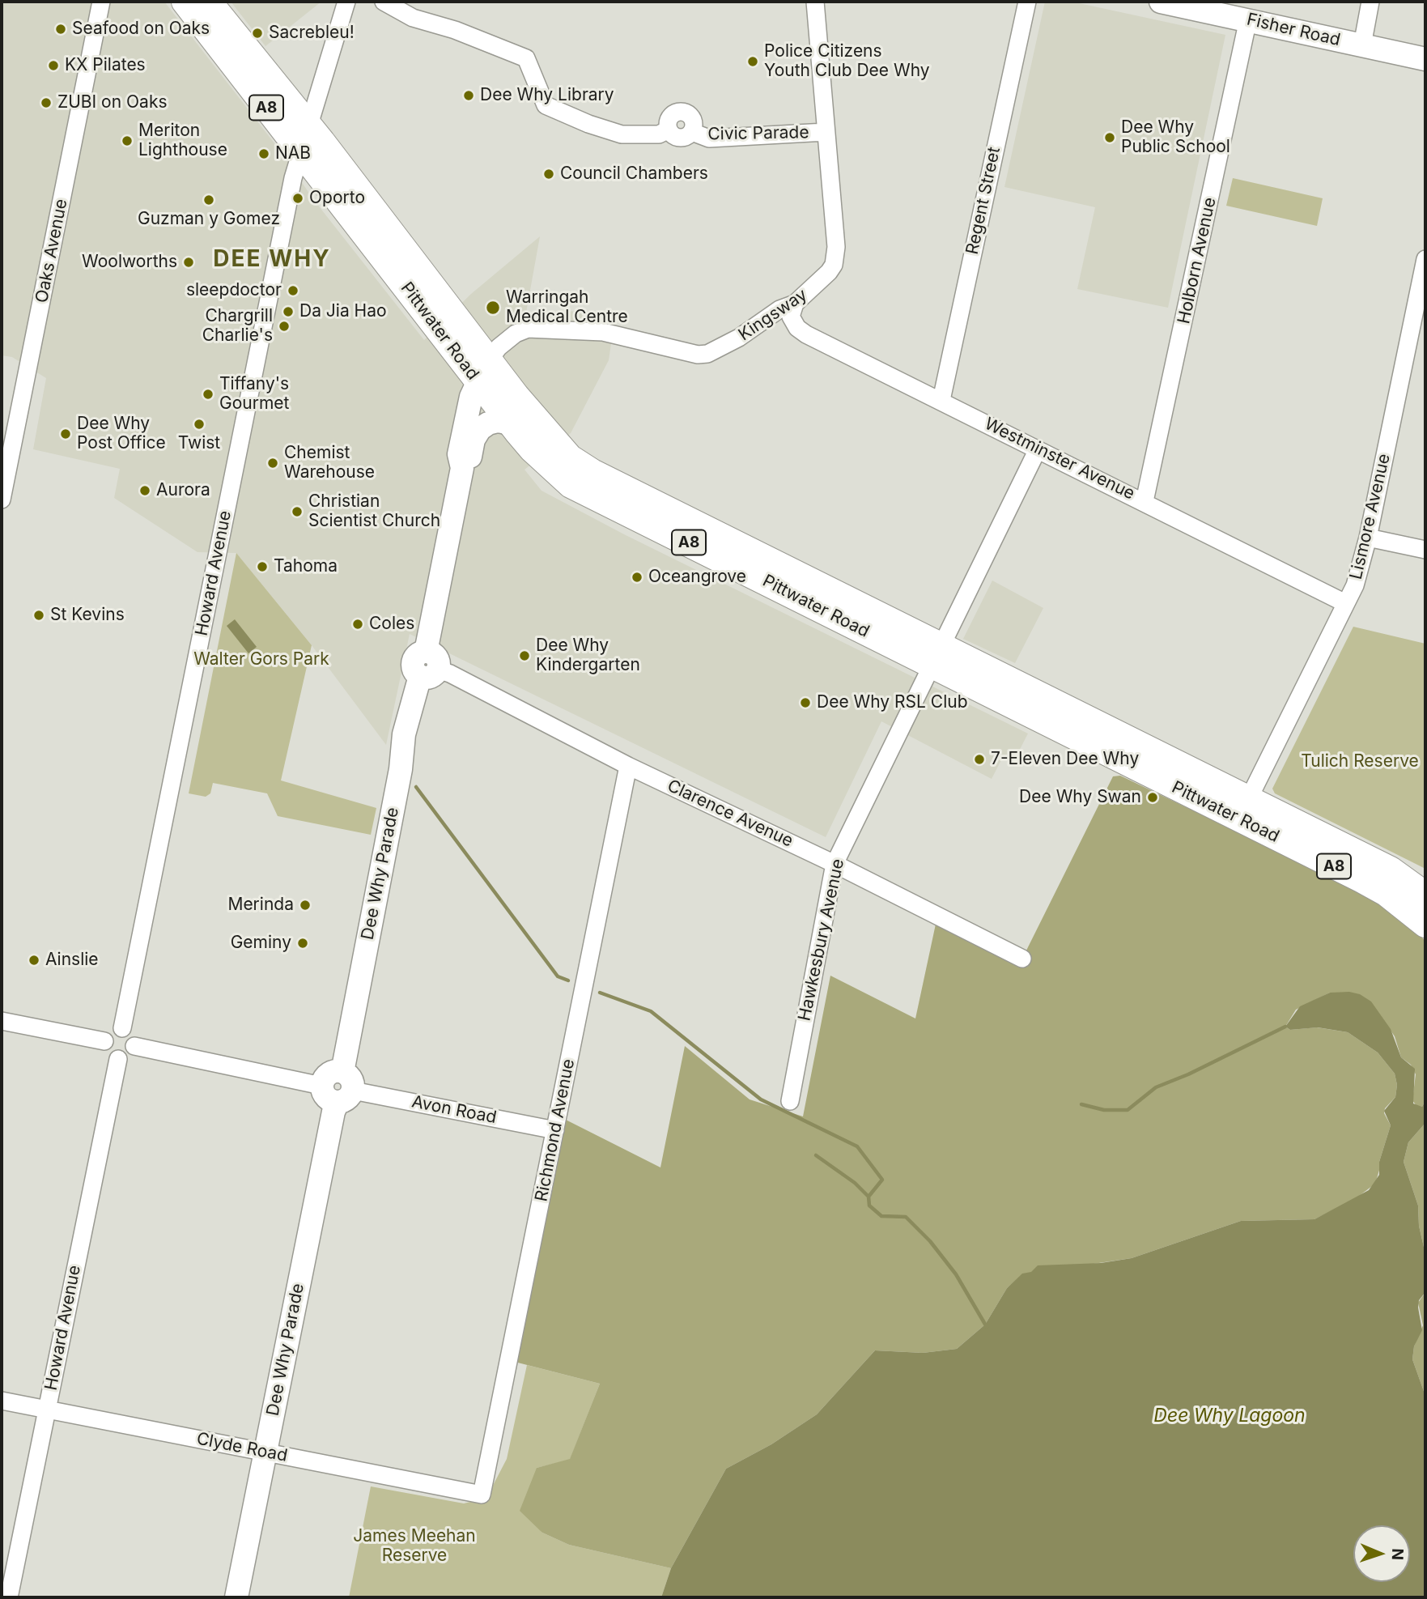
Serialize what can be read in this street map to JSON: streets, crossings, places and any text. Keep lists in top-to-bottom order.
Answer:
{
  "streets": {
    "highway": ["A8", "Pittwater Road"],
    "main road": ["Fisher Road", "Dee Why Parade"],
    "street": [
      "Civic Parade",
      "Regent Street",
      "Oaks Avenue",
      "Holborn Avenue",
      "Kingsway",
      "Westminster Avenue",
      "Lismore Avenue",
      "Howard Avenue",
      "Clarence Avenue",
      "Hawkesbury Avenue",
      "Avon Road",
      "Richmond Avenue",
      "Clyde Road"
    ]
  },
  "crossings": [
    ["Fisher Road", "Holborn Avenue"],
    ["Civic Parade", "Kingsway"],
    ["Regent Street", "Westminster Avenue"],
    ["Holborn Avenue", "Westminster Avenue"],
    ["Kingsway", "Pittwater Road"],
    ["Kingsway", "Westminster Avenue"],
    ["Kingsway", "Dee Why Parade"],
    ["Pittwater Road", "Lismore Avenue"],
    ["Pittwater Road", "Howard Avenue"],
    ["Pittwater Road", "Dee Why Parade"],
    ["Pittwater Road", "Hawkesbury Avenue"],
    ["Westminster Avenue", "Lismore Avenue"],
    ["Westminster Avenue", "Hawkesbury Avenue"],
    ["Howard Avenue", "Clyde Road"],
    ["Clarence Avenue", "Dee Why Parade"],
    ["Clarence Avenue", "Hawkesbury Avenue"],
    ["Clarence Avenue", "Richmond Avenue"],
    ["Dee Why Parade", "Avon Road"],
    ["Dee Why Parade", "Clyde Road"],
    ["Avon Road", "Richmond Avenue"],
    ["Richmond Avenue", "Clyde Road"]
  ],
  "districts": ["DEE WHY"],
  "water": ["Dee Why Lagoon"],
  "parks": ["Walter Gors Park", "Tulich Reserve", "James Meehan Reserve"],
  "places": [
    "Seafood on Oaks",
    "Sacrebleu!",
    "Police Citizens Youth Club Dee Why",
    "KX Pilates",
    "Dee Why Library",
    "ZUBI on Oaks",
    "Dee Why Public School",
    "Meriton Lighthouse",
    "NAB",
    "Council Chambers",
    "Oporto",
    "Guzman y Gomez",
    "Woolworths",
    "sleepdoctor",
    "Warringah Medical Centre",
    "Da Jia Hao",
    "Chargrill Charlie's",
    "Tiffany's Gourmet",
    "Twist",
    "Dee Why Post Office",
    "Chemist Warehouse",
    "Aurora",
    "Christian Scientist Church",
    "Tahoma",
    "Oceangrove",
    "St Kevins",
    "Coles",
    "Dee Why Kindergarten",
    "Dee Why RSL Club",
    "7-Eleven Dee Why",
    "Dee Why Swan",
    "Merinda",
    "Geminy",
    "Ainslie"
  ],
  "north": "right"
}
